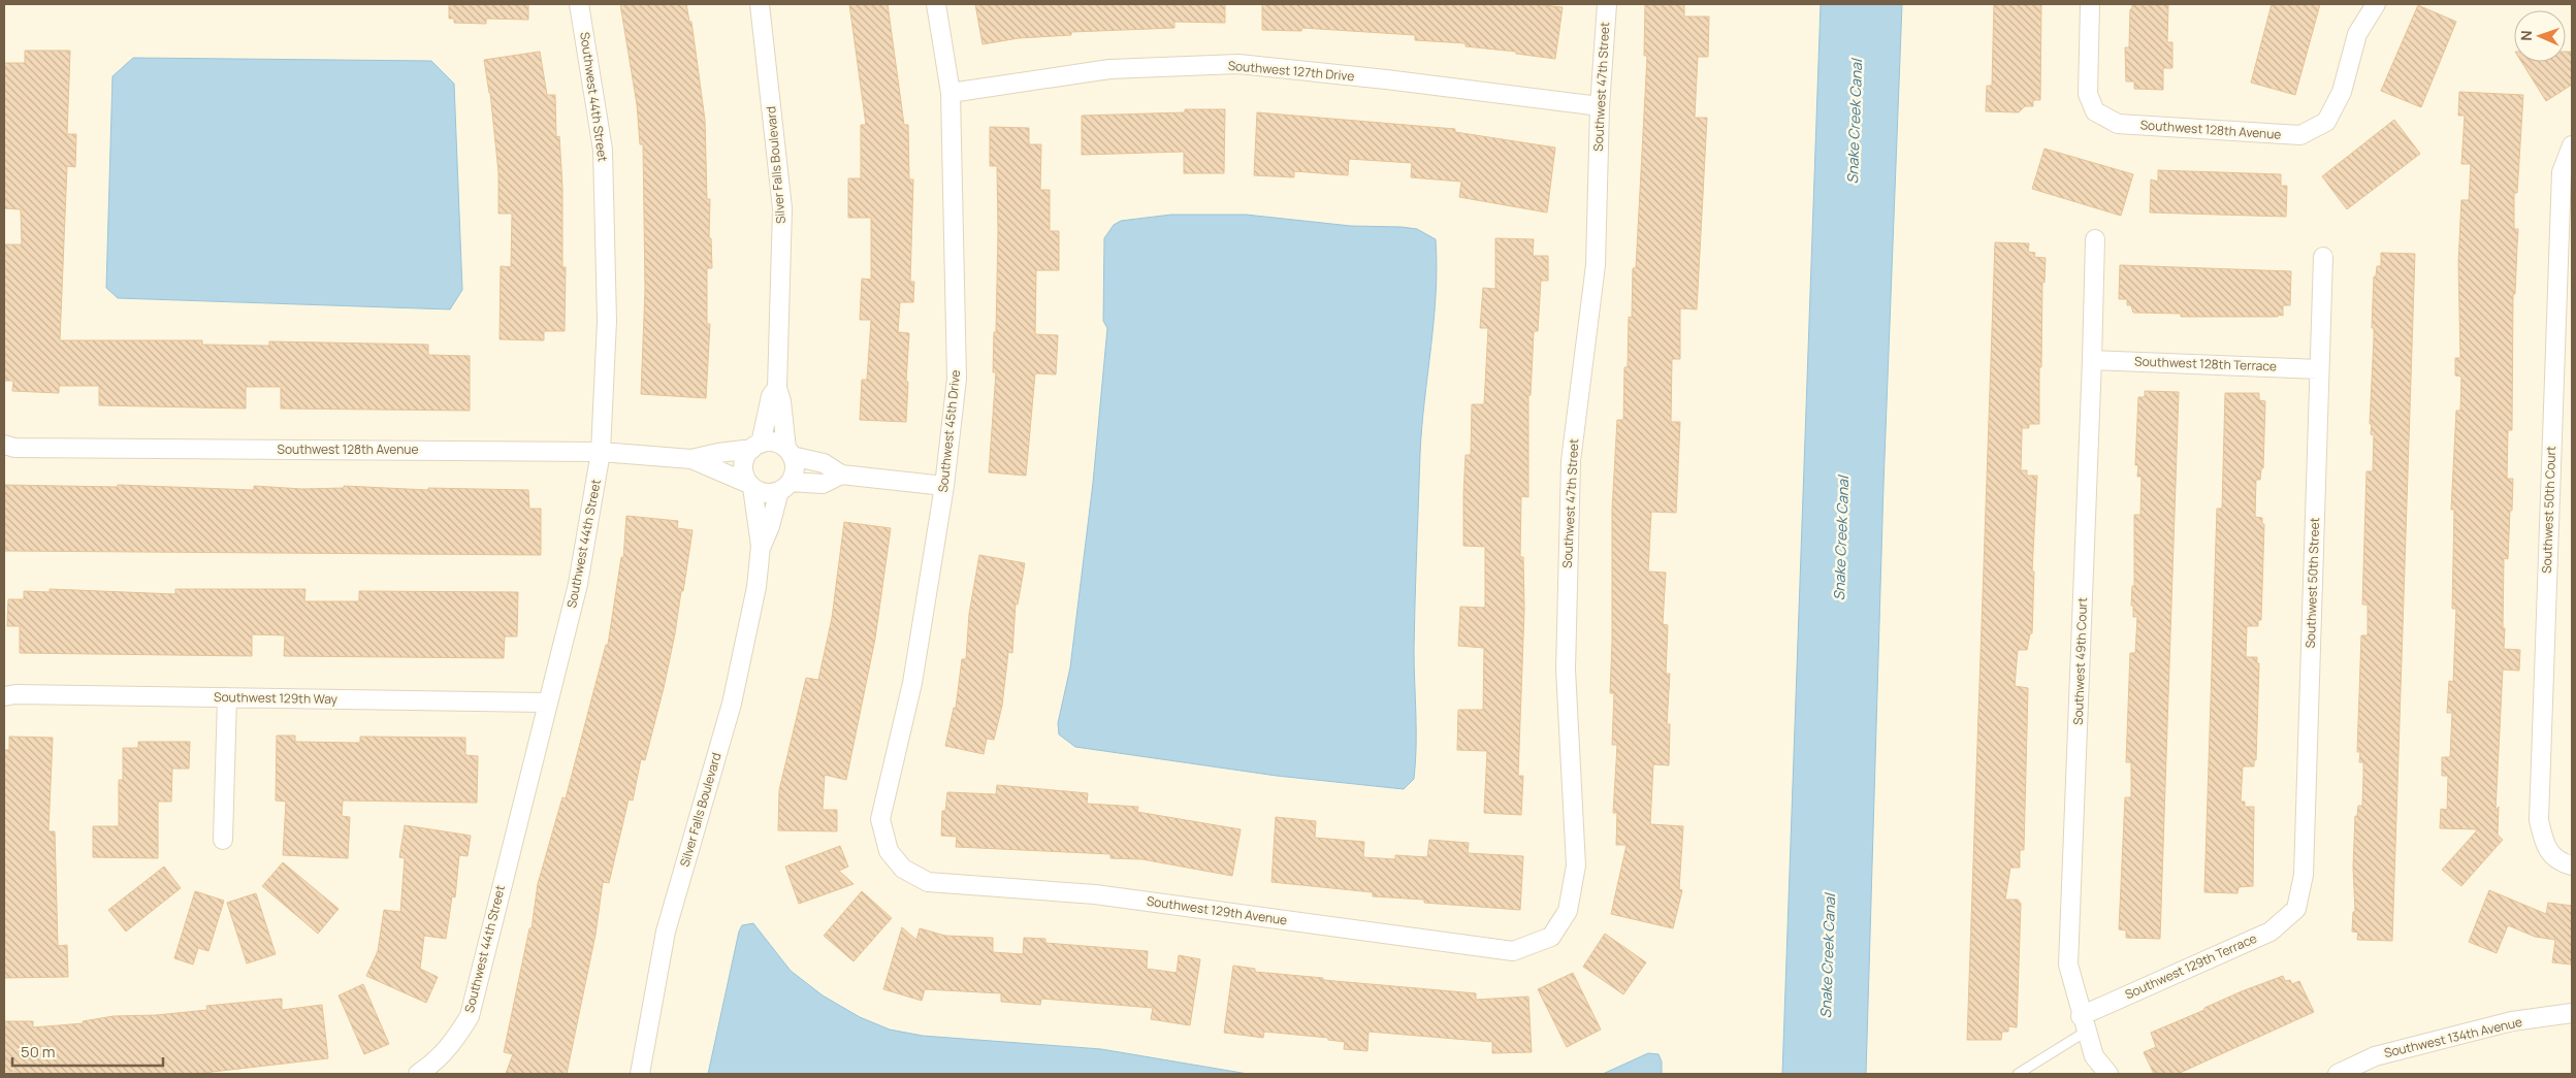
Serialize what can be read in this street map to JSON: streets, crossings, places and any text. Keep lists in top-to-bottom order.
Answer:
{
  "streets": {
    "street": [
      "Southwest 127th Drive",
      "Southwest 47th Street",
      "Southwest 44th Street",
      "Southwest 128th Avenue",
      "Silver Falls Boulevard",
      "Southwest 128th Terrace",
      "Southwest 45th Drive",
      "Southwest 50th Court",
      "Southwest 50th Street",
      "Southwest 49th Court",
      "Southwest 129th Way",
      "Southwest 129th Avenue",
      "Southwest 129th Terrace",
      "Southwest 134th Avenue"
    ]
  },
  "crossings": [
    ["Southwest 127th Drive", "Southwest 47th Street"],
    ["Southwest 127th Drive", "Southwest 45th Drive"],
    ["Southwest 47th Street", "Southwest 129th Avenue"],
    ["Southwest 44th Street", "Southwest 128th Avenue"],
    ["Southwest 44th Street", "Southwest 129th Way"],
    ["Southwest 128th Avenue", "Silver Falls Boulevard"],
    ["Southwest 128th Terrace", "Southwest 50th Street"],
    ["Southwest 128th Terrace", "Southwest 49th Court"],
    ["Southwest 45th Drive", "Southwest 129th Avenue"],
    ["Southwest 50th Street", "Southwest 129th Terrace"],
    ["Southwest 49th Court", "Southwest 129th Terrace"]
  ],
  "water": ["Snake Creek Canal"],
  "scale_bar": "50 m",
  "north": "left"
}
